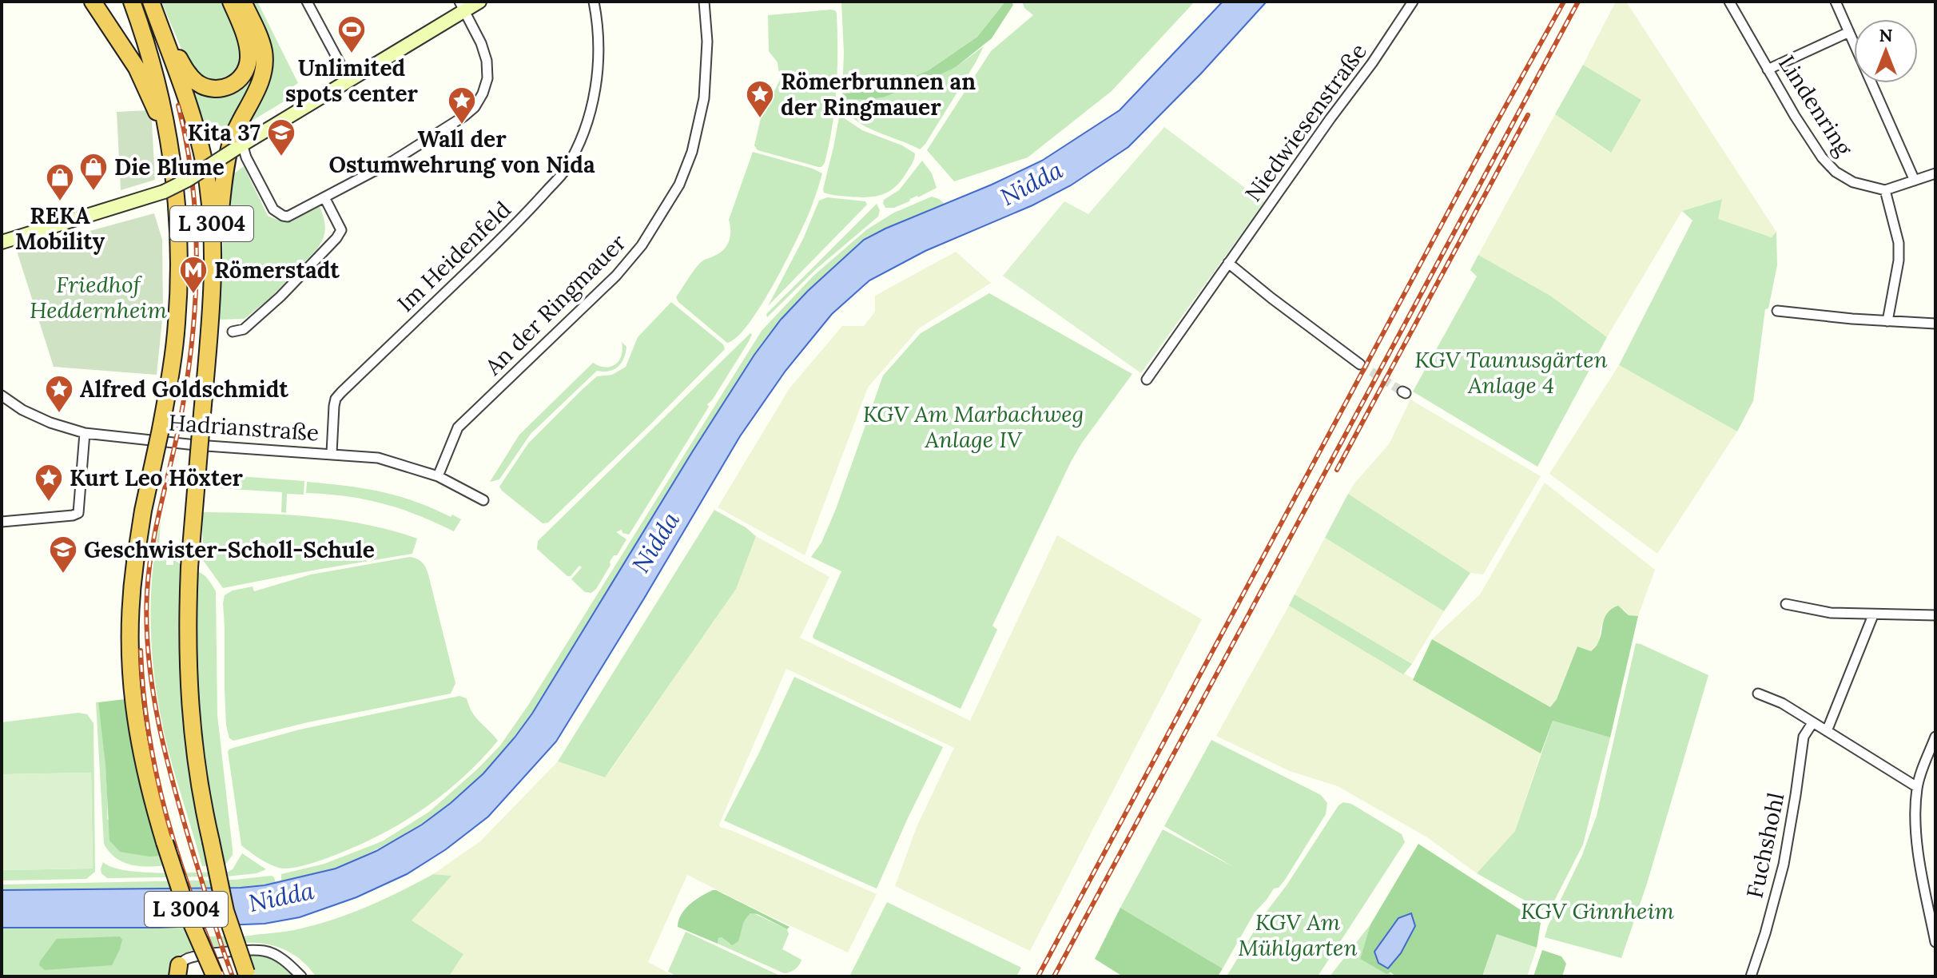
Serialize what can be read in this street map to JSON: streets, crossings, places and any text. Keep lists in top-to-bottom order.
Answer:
{
  "streets": {
    "highway": ["L 3004"],
    "street": [
      "Lindenring",
      "Niedwiesenstraße",
      "Im Heidenfeld",
      "An der Ringmauer",
      "Hadrianstraße",
      "Fuchshohl"
    ]
  },
  "crossings": [
    ["Im Heidenfeld", "Hadrianstraße"],
    ["An der Ringmauer", "Hadrianstraße"]
  ],
  "water": ["Nidda"],
  "parks": [
    "Friedhof Heddernheim",
    "KGV Taunusgärten Anlage 4",
    "KGV Am Marbachweg Anlage IV",
    "KGV Ginnheim",
    "KGV Am Mühlgarten"
  ],
  "places": {
    "sports": ["Unlimited spots center"],
    "place": [
      "Römerbrunnen an der Ringmauer",
      "Wall der Ostumwehrung von Nida",
      "Alfred Goldschmidt",
      "Kurt Leo Höxter"
    ],
    "school or university": ["Kita 37", "Geschwister-Scholl-Schule"],
    "shop": ["Die Blume", "REKA Mobility"],
    "metro station": ["Römerstadt"]
  },
  "north": "top"
}
